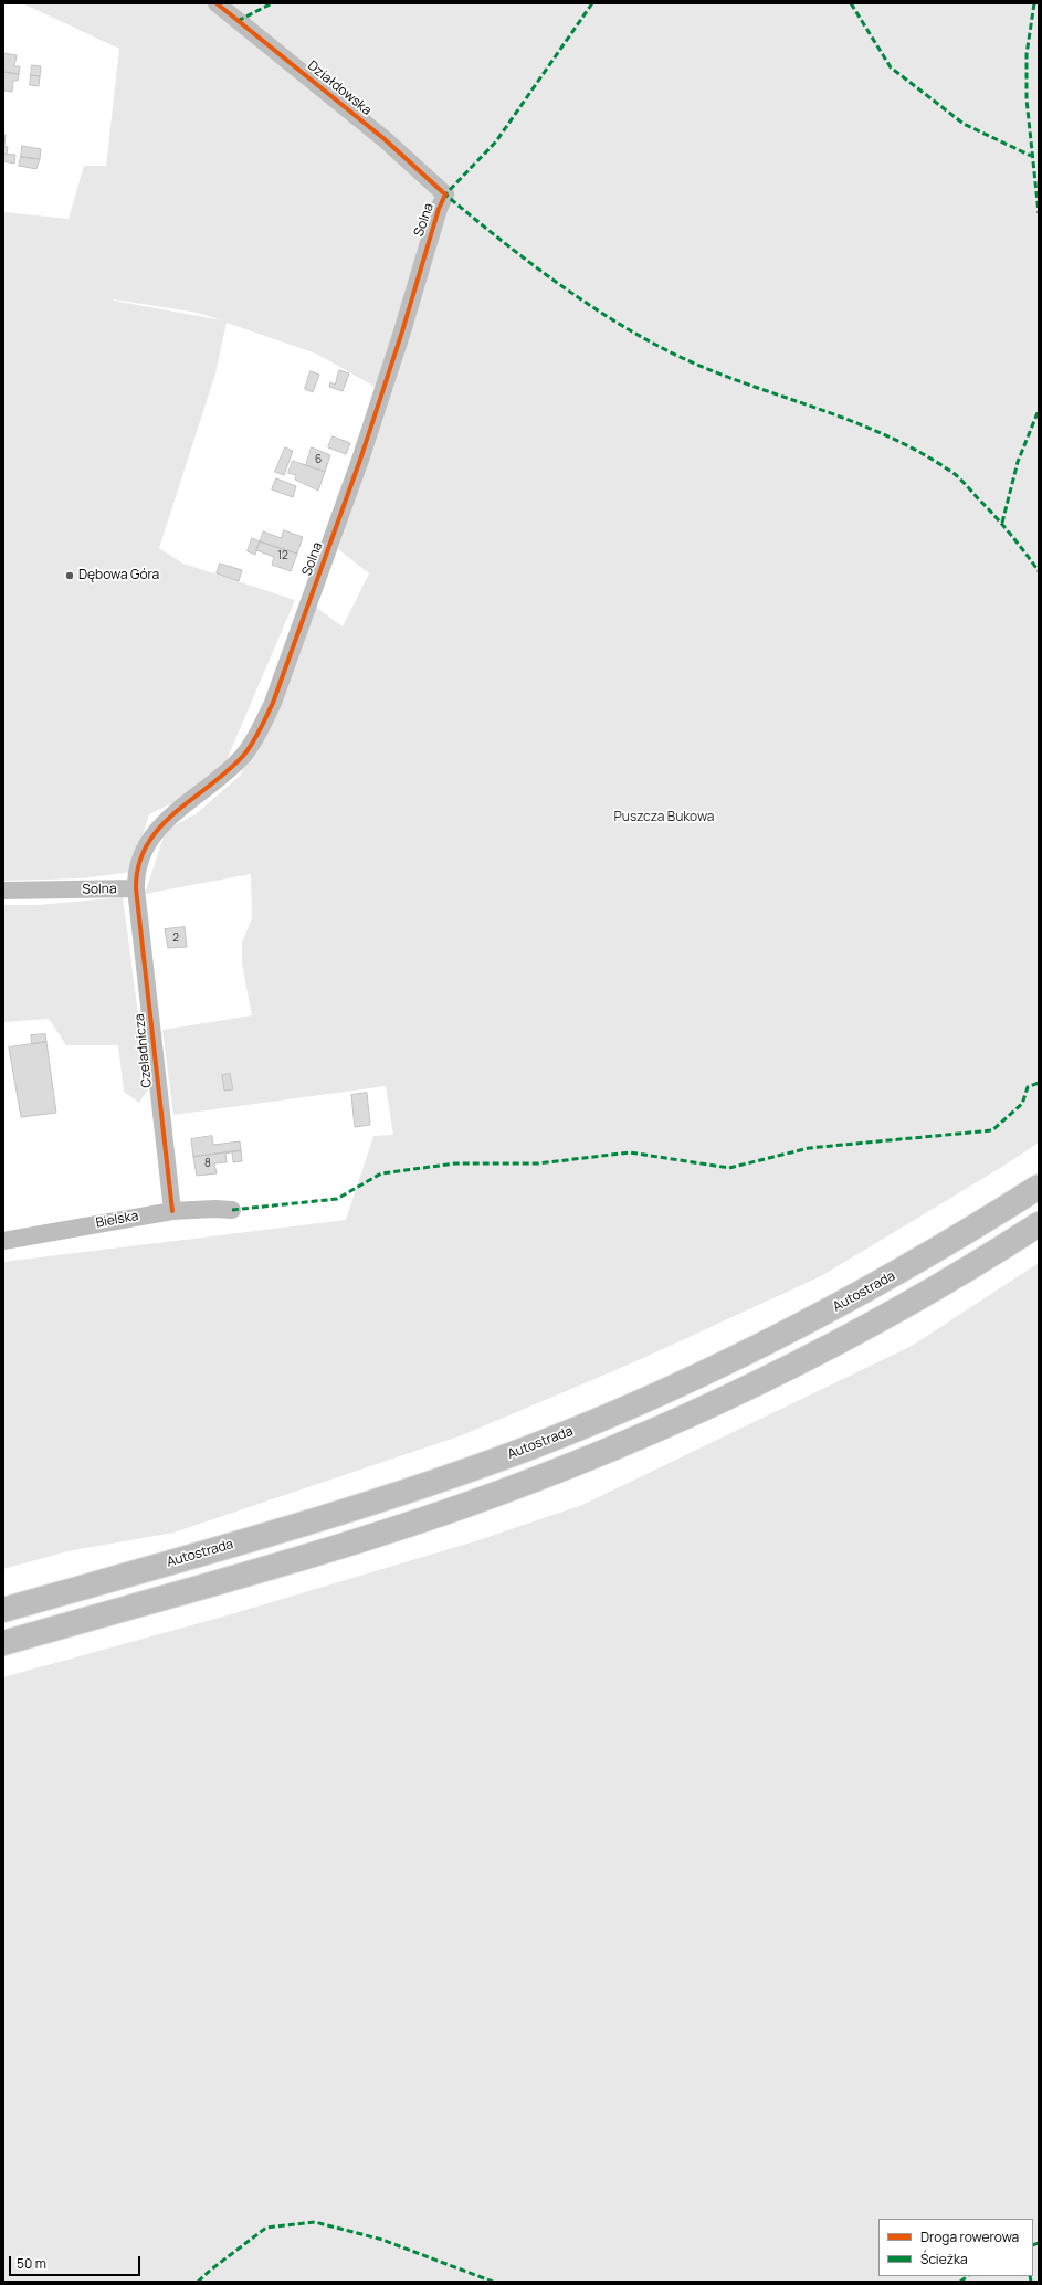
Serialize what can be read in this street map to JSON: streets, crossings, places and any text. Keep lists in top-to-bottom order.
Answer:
{
  "streets": {
    "highway": ["Autostrada"],
    "street": [
      "Działdowska",
      "Solna",
      "Czeladnicza",
      "Bielska"
    ]
  },
  "crossings": [
    ["Działdowska", "Solna"],
    ["Solna", "Czeladnicza"],
    ["Czeladnicza", "Bielska"]
  ],
  "parks": ["Puszcza Bukowa"],
  "places": ["Dębowa Góra"],
  "house_numbers": [
    "6",
    "12",
    "2",
    "8"
  ],
  "legend": ["Droga rowerowa", "Ścieżka"],
  "scale_bar": "50 m"
}
